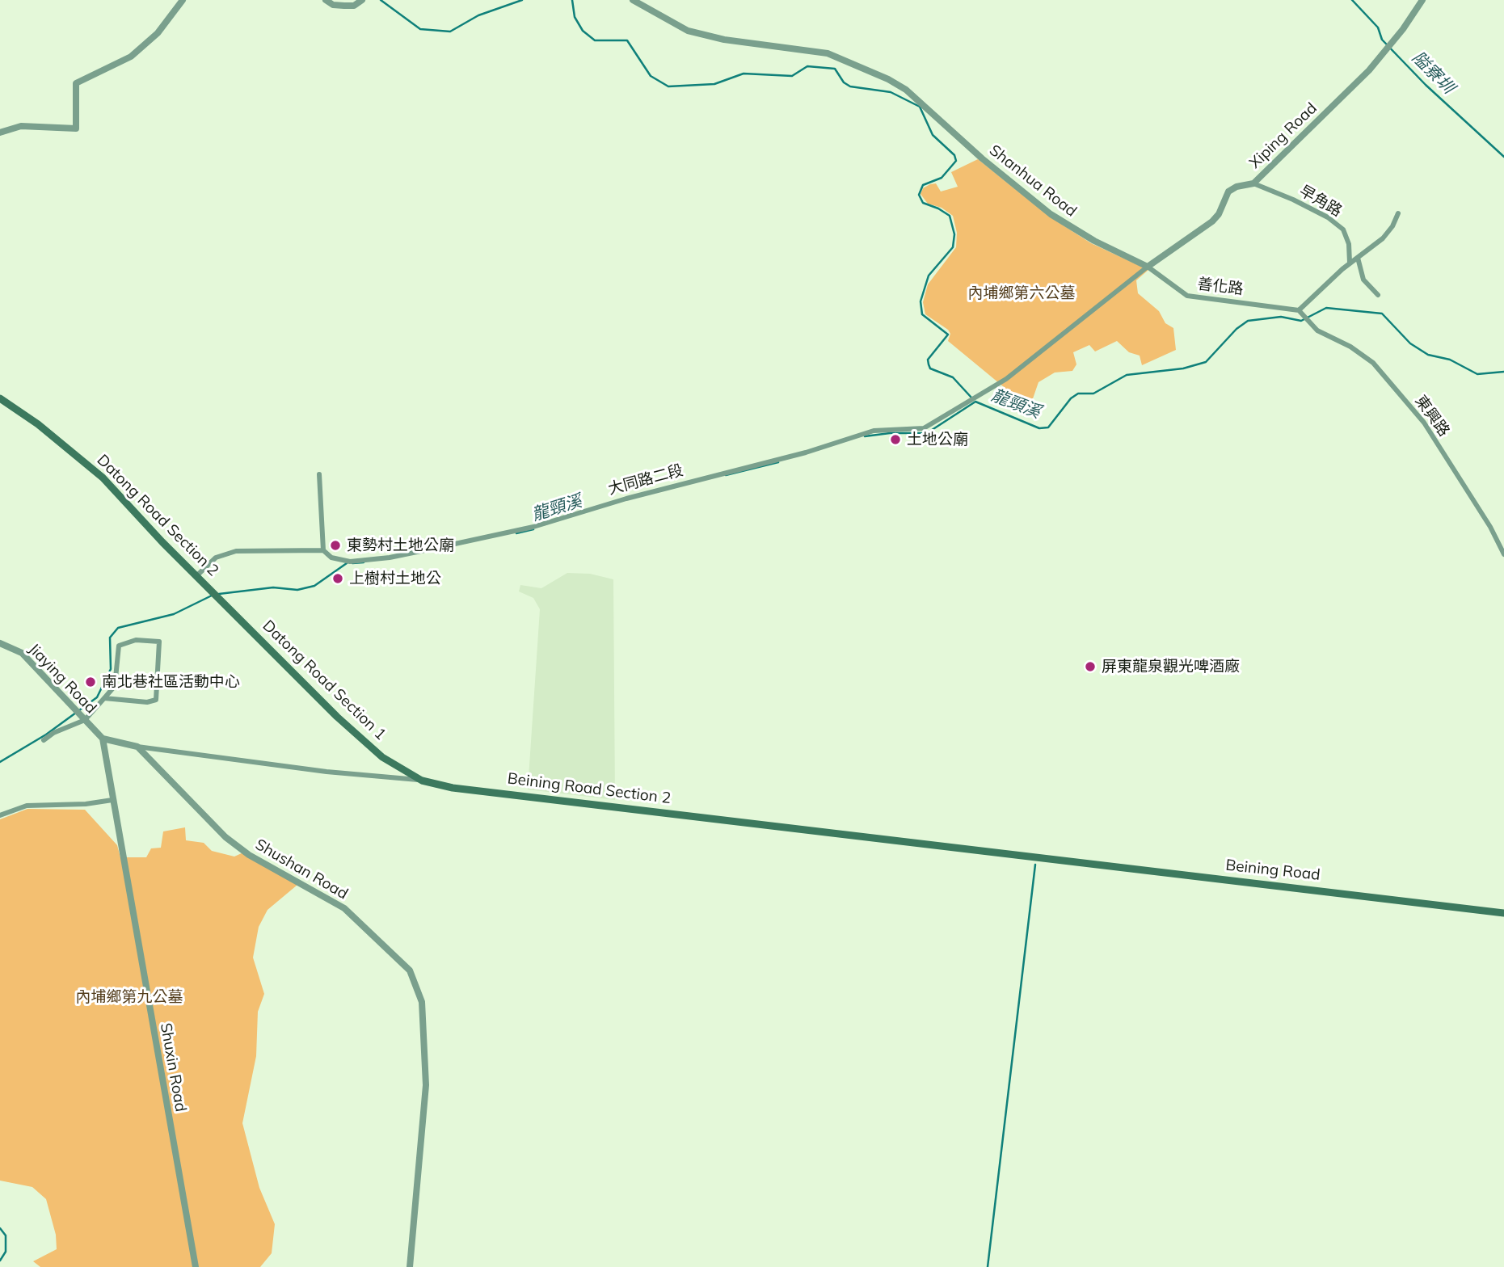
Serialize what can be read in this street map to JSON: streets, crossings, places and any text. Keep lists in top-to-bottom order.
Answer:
{
  "streets": {
    "main road": [
      "Datong Road Section 2",
      "Datong Road Section 1",
      "Beining Road Section 2",
      "Beining Road"
    ],
    "street": [
      "Xiping Road",
      "Shanhua Road",
      "早角路",
      "善化路",
      "東興路",
      "大同路二段",
      "Jiaying Road",
      "Shushan Road",
      "Shuxin Road"
    ]
  },
  "crossings": [
    ["Xiping Road", "Shanhua Road"],
    ["Xiping Road", "早角路"],
    ["Xiping Road", "善化路"],
    ["Xiping Road", "大同路二段"],
    ["Shanhua Road", "善化路"],
    ["Shanhua Road", "大同路二段"],
    ["善化路", "東興路"],
    ["善化路", "大同路二段"],
    ["大同路二段", "Datong Road Section 2"],
    ["Datong Road Section 2", "Datong Road Section 1"],
    ["Jiaying Road", "Shuxin Road"],
    ["Datong Road Section 1", "Beining Road Section 2"],
    ["Beining Road Section 2", "Shushan Road"],
    ["Beining Road Section 2", "Beining Road"]
  ],
  "water": ["隘寮圳", "龍頸溪"],
  "parks": ["內埔鄉第六公墓", "內埔鄉第九公墓"],
  "places": [
    "土地公廟",
    "東勢村土地公廟",
    "上樹村土地公",
    "屏東龍泉觀光啤酒廠",
    "南北巷社區活動中心"
  ]
}
